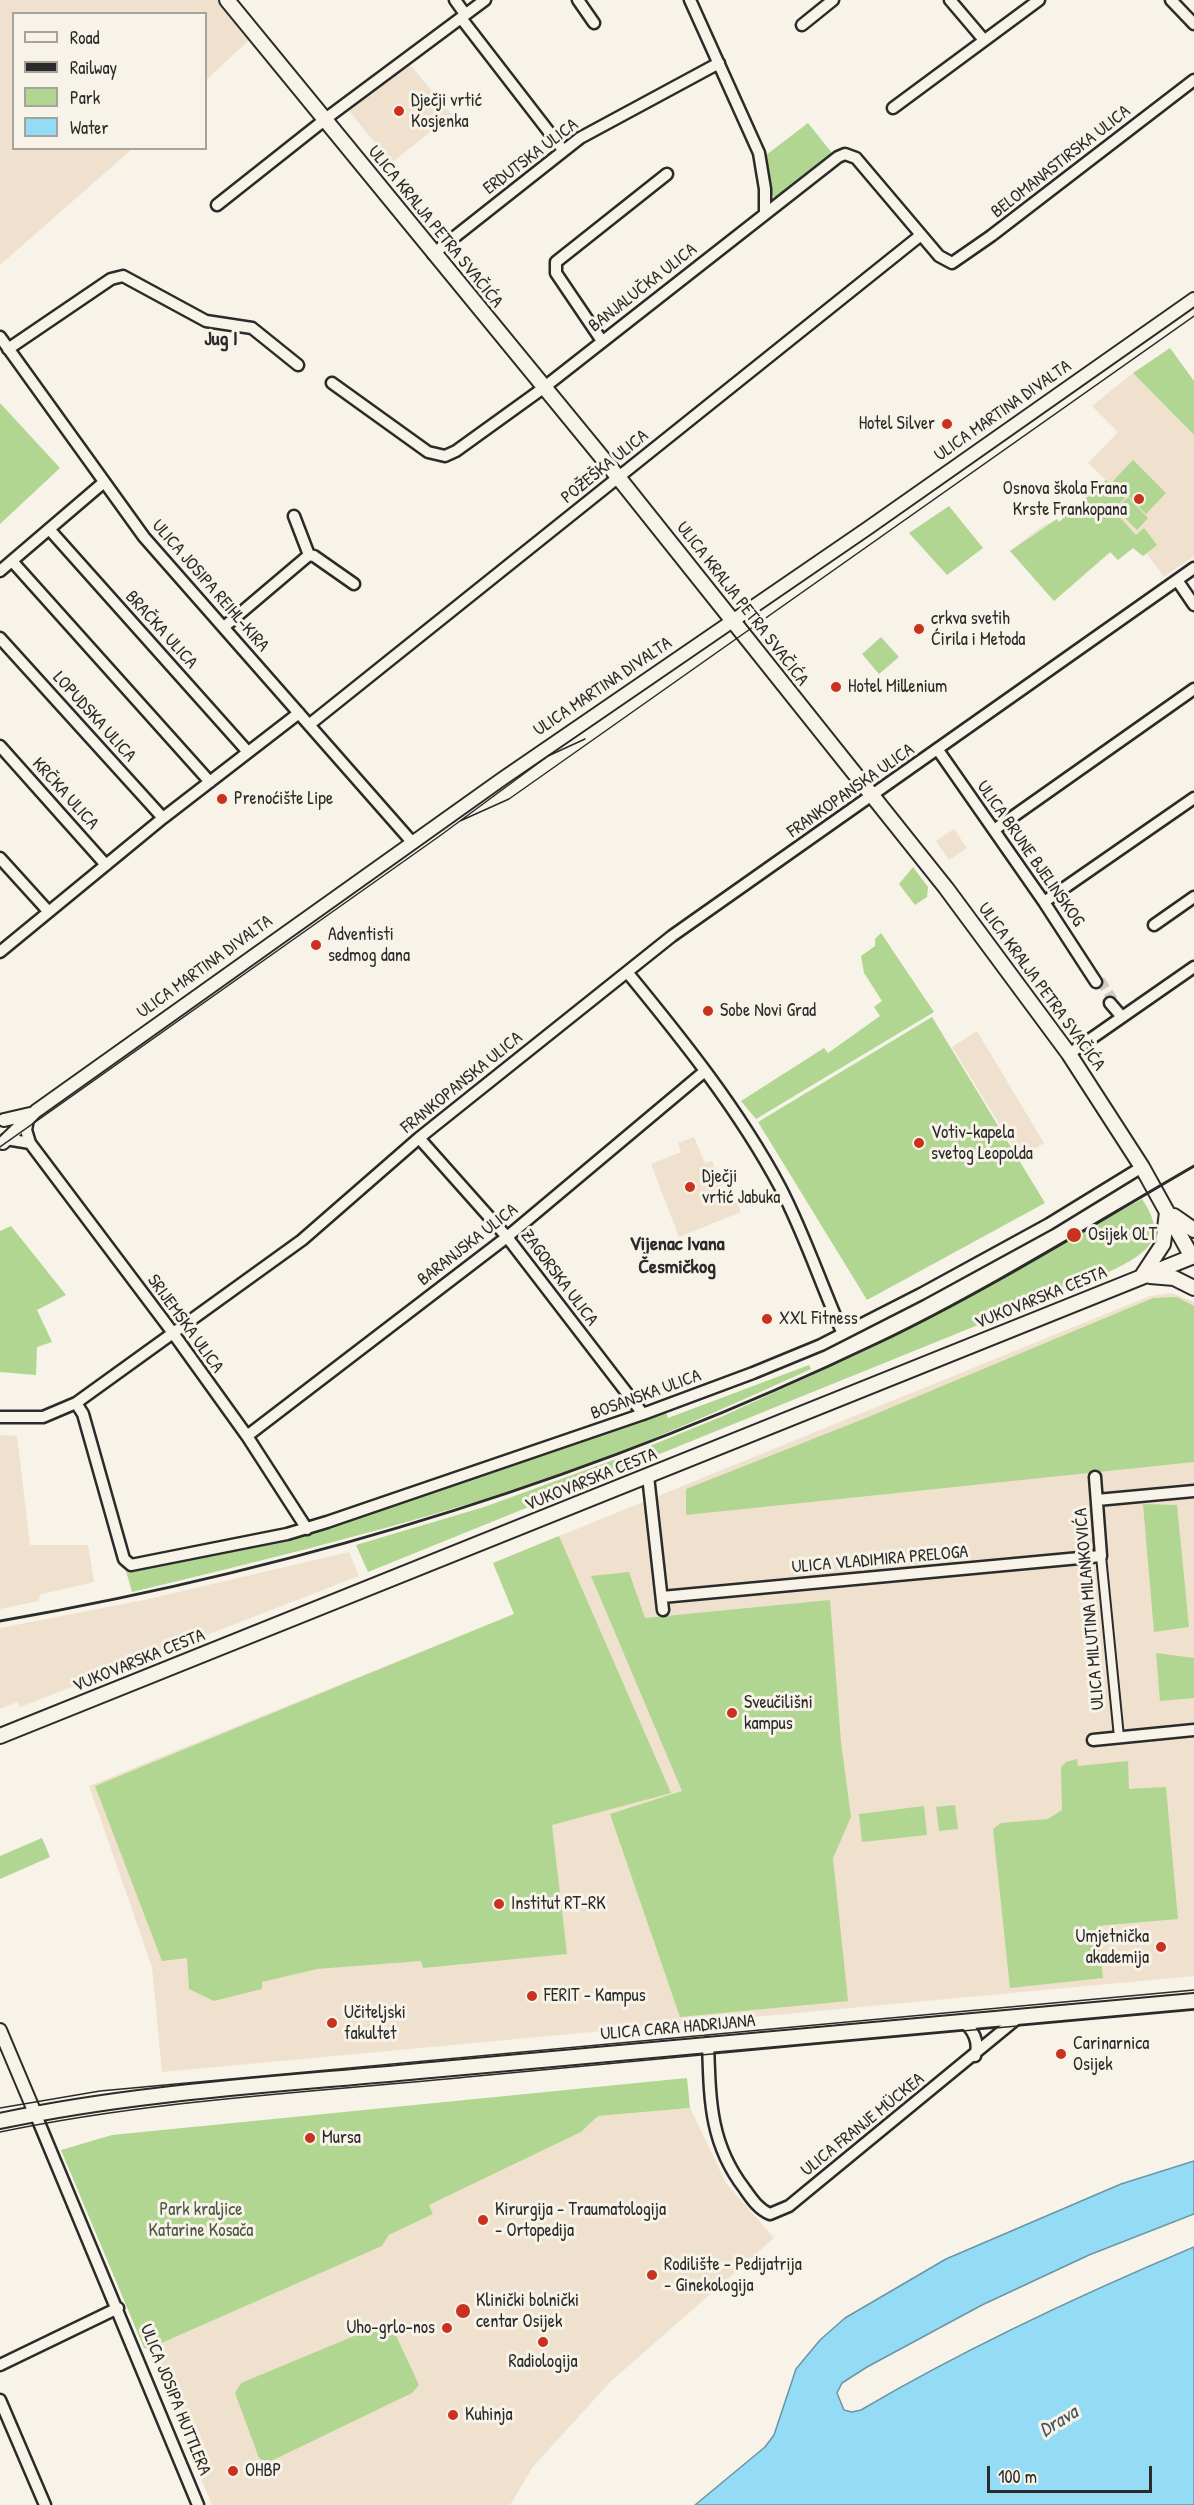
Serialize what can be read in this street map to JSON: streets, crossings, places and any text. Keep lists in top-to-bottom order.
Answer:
{
  "streets": {
    "main road": ["ULICA KRALJA PETRA SVAČIĆA", "VUKOVARSKA CESTA", "ULICA CARA HADRIJANA"],
    "street": [
      "ERDUTSKA ULICA",
      "BELOMANASTIRSKA ULICA",
      "BANJALUČKA ULICA",
      "ULICA MARTINA DIVALTA",
      "POŽEŠKA ULICA",
      "ULICA JOSIPA REIHL-KIRA",
      "BRAČKA ULICA",
      "LOPUDSKA ULICA",
      "FRANKOPANSKA ULICA",
      "KRČKA ULICA",
      "ULICA BRUNE BJELINSKOG",
      "BARANJSKA ULICA",
      "ZAGORSKA ULICA",
      "SRIJEMSKA ULICA",
      "BOSANSKA ULICA",
      "ULICA VLADIMIRA PRELOGA",
      "ULICA MILUTINA MILANKOVIĆA",
      "ULICA FRANJE MÜCKEA",
      "ULICA JOSIPA HUTTLERA"
    ]
  },
  "crossings": [
    ["ERDUTSKA ULICA", "ULICA KRALJA PETRA SVAČIĆA"],
    ["BELOMANASTIRSKA ULICA", "BANJALUČKA ULICA"],
    ["BELOMANASTIRSKA ULICA", "POŽEŠKA ULICA"],
    ["ULICA KRALJA PETRA SVAČIĆA", "BANJALUČKA ULICA"],
    ["ULICA KRALJA PETRA SVAČIĆA", "ULICA MARTINA DIVALTA"],
    ["ULICA KRALJA PETRA SVAČIĆA", "POŽEŠKA ULICA"],
    ["ULICA KRALJA PETRA SVAČIĆA", "FRANKOPANSKA ULICA"],
    ["ULICA KRALJA PETRA SVAČIĆA", "VUKOVARSKA CESTA"],
    ["ULICA KRALJA PETRA SVAČIĆA", "BOSANSKA ULICA"],
    ["BANJALUČKA ULICA", "POŽEŠKA ULICA"],
    ["ULICA MARTINA DIVALTA", "ULICA JOSIPA REIHL-KIRA"],
    ["POŽEŠKA ULICA", "ULICA JOSIPA REIHL-KIRA"],
    ["FRANKOPANSKA ULICA", "ULICA BRUNE BJELINSKOG"],
    ["FRANKOPANSKA ULICA", "ZAGORSKA ULICA"],
    ["FRANKOPANSKA ULICA", "SRIJEMSKA ULICA"],
    ["FRANKOPANSKA ULICA", "BOSANSKA ULICA"],
    ["BARANJSKA ULICA", "ZAGORSKA ULICA"],
    ["BARANJSKA ULICA", "SRIJEMSKA ULICA"],
    ["ZAGORSKA ULICA", "BOSANSKA ULICA"],
    ["SRIJEMSKA ULICA", "BOSANSKA ULICA"],
    ["ULICA VLADIMIRA PRELOGA", "ULICA MILUTINA MILANKOVIĆA"],
    ["ULICA CARA HADRIJANA", "ULICA FRANJE MÜCKEA"]
  ],
  "districts": ["Jug I", "Vijenac Ivana Česmičkog"],
  "water": ["Drava"],
  "parks": ["Park kraljice Katarine Kosača"],
  "places": [
    "Dječji vrtić Kosjenka",
    "Hotel Silver",
    "Osnova škola Frana Krste Frankopana",
    "crkva svetih Ćirila i Metoda",
    "Hotel Millenium",
    "Prenoćište Lipe",
    "Adventisti sedmog dana",
    "Sobe Novi Grad",
    "Votiv-kapela svetog Leopolda",
    "Dječji vrtić Jabuka",
    "Osijek OLT",
    "XXL Fitness",
    "Sveučilišni kampus",
    "Institut RT-RK",
    "Umjetnička akademija",
    "FERIT - Kampus",
    "Učiteljski fakultet",
    "Carinarnica Osijek",
    "Mursa",
    "Kirurgija - Traumatologija - Ortopedija",
    "Rodilište - Pedijatrija - Ginekologija",
    "Klinički bolnički centar Osijek",
    "Uho-grlo-nos",
    "Radiologija",
    "Kuhinja",
    "OHBP"
  ],
  "legend": [
    "Road",
    "Railway",
    "Park",
    "Water"
  ],
  "scale_bar": "100 m"
}
